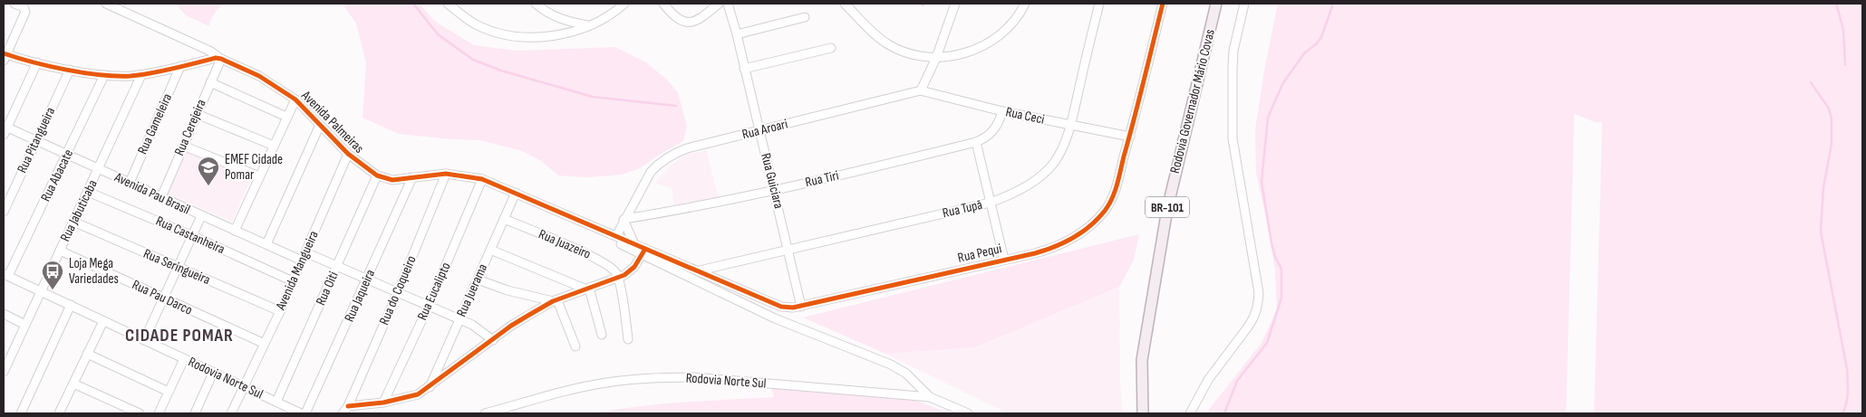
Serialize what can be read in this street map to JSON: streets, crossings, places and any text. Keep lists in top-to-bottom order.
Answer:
{
  "streets": {
    "main road": ["Rodovia Governador Mário Covas", "BR-101"],
    "street": [
      "Rua Ceci",
      "Avenida Palmeiras",
      "Rua Gameleira",
      "Rua Cerejeira",
      "Rua Aroari",
      "Rua Pitangueira",
      "Rua Abacate",
      "Rua Tiri",
      "Rua Guiciara",
      "Avenida Pau Brasil",
      "Rua Tupã",
      "Rua Jabuticaba",
      "Rua Castanheira",
      "Rua Juazeiro",
      "Rua Pequi",
      "Rua Seringueira",
      "Avenida Mangueira",
      "Rua Oiti",
      "Rua do Coqueiro",
      "Rua Juerama",
      "Rua Eucalipto",
      "Rua Jaqueira",
      "Rua Pau Darco",
      "Rodovia Norte Sul"
    ]
  },
  "crossings": [
    ["Rua Ceci", "Rua Aroari"],
    ["Rua Ceci", "Rua Tiri"],
    ["Rua Ceci", "Rua Tupã"],
    ["Rua Ceci", "Rua Pequi"],
    ["Avenida Palmeiras", "Rua Cerejeira"],
    ["Avenida Palmeiras", "Rua Aroari"],
    ["Avenida Palmeiras", "Avenida Mangueira"],
    ["Avenida Palmeiras", "Rua Oiti"],
    ["Avenida Palmeiras", "Rua do Coqueiro"],
    ["Avenida Palmeiras", "Rua Juerama"],
    ["Avenida Palmeiras", "Rua Eucalipto"],
    ["Avenida Palmeiras", "Rua Jaqueira"],
    ["Rua Gameleira", "Avenida Pau Brasil"],
    ["Rua Cerejeira", "Avenida Pau Brasil"],
    ["Rua Aroari", "Rua Tiri"],
    ["Rua Aroari", "Rua Guiciara"],
    ["Rua Pitangueira", "Avenida Pau Brasil"],
    ["Rua Abacate", "Avenida Pau Brasil"],
    ["Rua Abacate", "Rodovia Norte Sul"],
    ["Rua Tiri", "Rua Guiciara"],
    ["Rua Guiciara", "Rua Tupã"],
    ["Rua Guiciara", "Rua Pequi"],
    ["Avenida Pau Brasil", "Rua Jabuticaba"],
    ["Avenida Pau Brasil", "Avenida Mangueira"],
    ["Avenida Pau Brasil", "Rua Oiti"],
    ["Avenida Pau Brasil", "Rua do Coqueiro"],
    ["Avenida Pau Brasil", "Rua Juerama"],
    ["Avenida Pau Brasil", "Rua Eucalipto"],
    ["Avenida Pau Brasil", "Rua Jaqueira"],
    ["Rua Tupã", "Rua Pequi"],
    ["Rua Jabuticaba", "Rua Castanheira"],
    ["Rua Jabuticaba", "Rua Seringueira"],
    ["Rua Jabuticaba", "Rua Pau Darco"],
    ["Rua Jabuticaba", "Rodovia Norte Sul"],
    ["Rua Castanheira", "Avenida Mangueira"],
    ["Rua Juazeiro", "Rua Juerama"],
    ["Rua Seringueira", "Avenida Mangueira"],
    ["Avenida Mangueira", "Rua Pau Darco"],
    ["Avenida Mangueira", "Rodovia Norte Sul"],
    ["Rua Oiti", "Rodovia Norte Sul"]
  ],
  "districts": ["CIDADE POMAR"],
  "places": {
    "school or university": ["EMEF Cidade Pomar"],
    "bus stop": ["Loja Mega Variedades"]
  }
}
